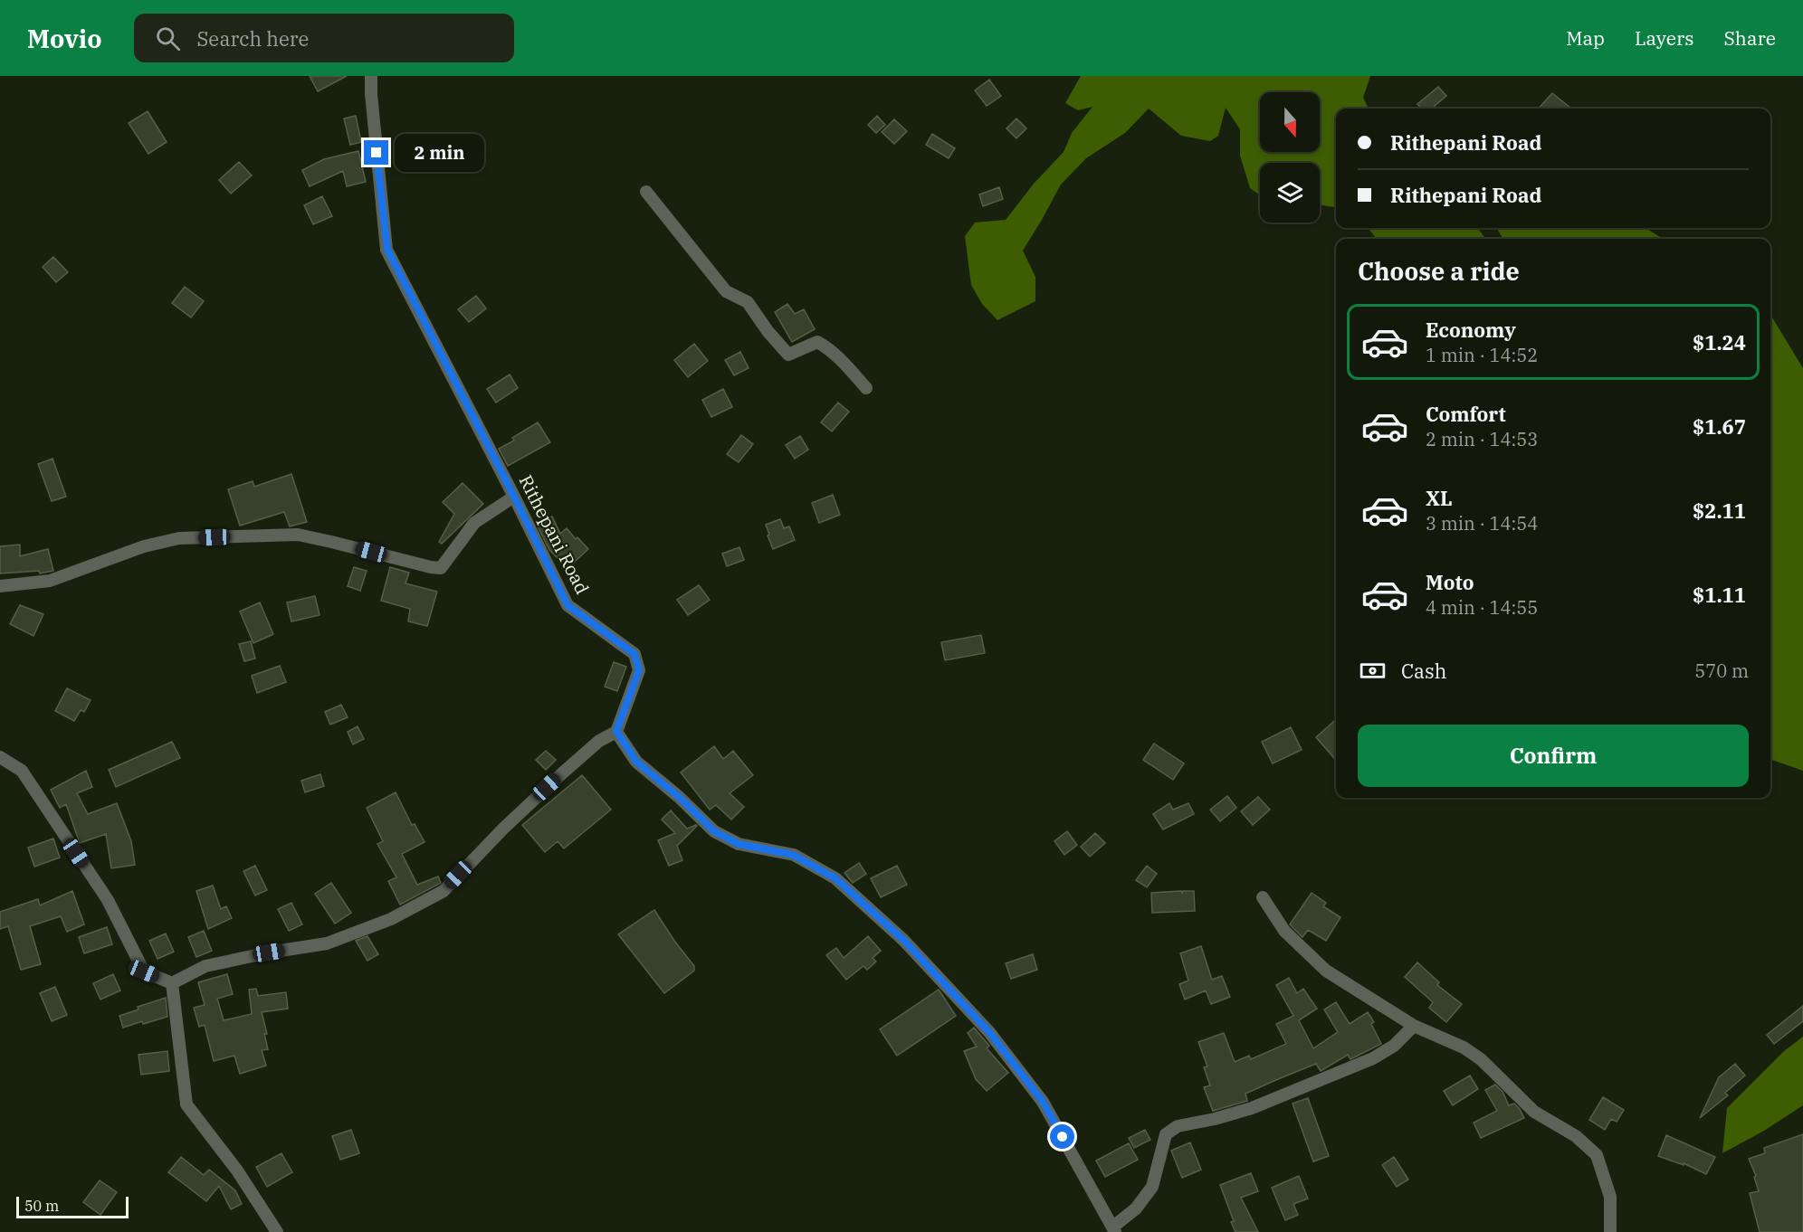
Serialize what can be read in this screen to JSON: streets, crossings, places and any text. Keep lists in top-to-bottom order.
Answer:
{
  "streets": {
    "street": ["Rithepani Road"]
  },
  "scale_bar": "50 m",
  "north": "bottom",
  "page": {
    "header": "Movio",
    "search": "Search here",
    "nav": ["Map", "Layers", "Share"],
    "banner": ["Rithepani Road", "Rithepani Road"],
    "bubble": "2 min",
    "heading": "Choose a ride",
    "list": [
      {
        "name": "Economy",
        "note": "1 min · 14:52",
        "value": "$1.24"
      },
      {
        "name": "Comfort",
        "note": "2 min · 14:53",
        "value": "$1.67"
      },
      {
        "name": "XL",
        "note": "3 min · 14:54",
        "value": "$2.11"
      },
      {
        "name": "Moto",
        "note": "4 min · 14:55",
        "value": "$1.11"
      }
    ],
    "pay": ["Cash", "570 m"],
    "buttons": "Confirm",
    "scale": "50 m"
  }
}
